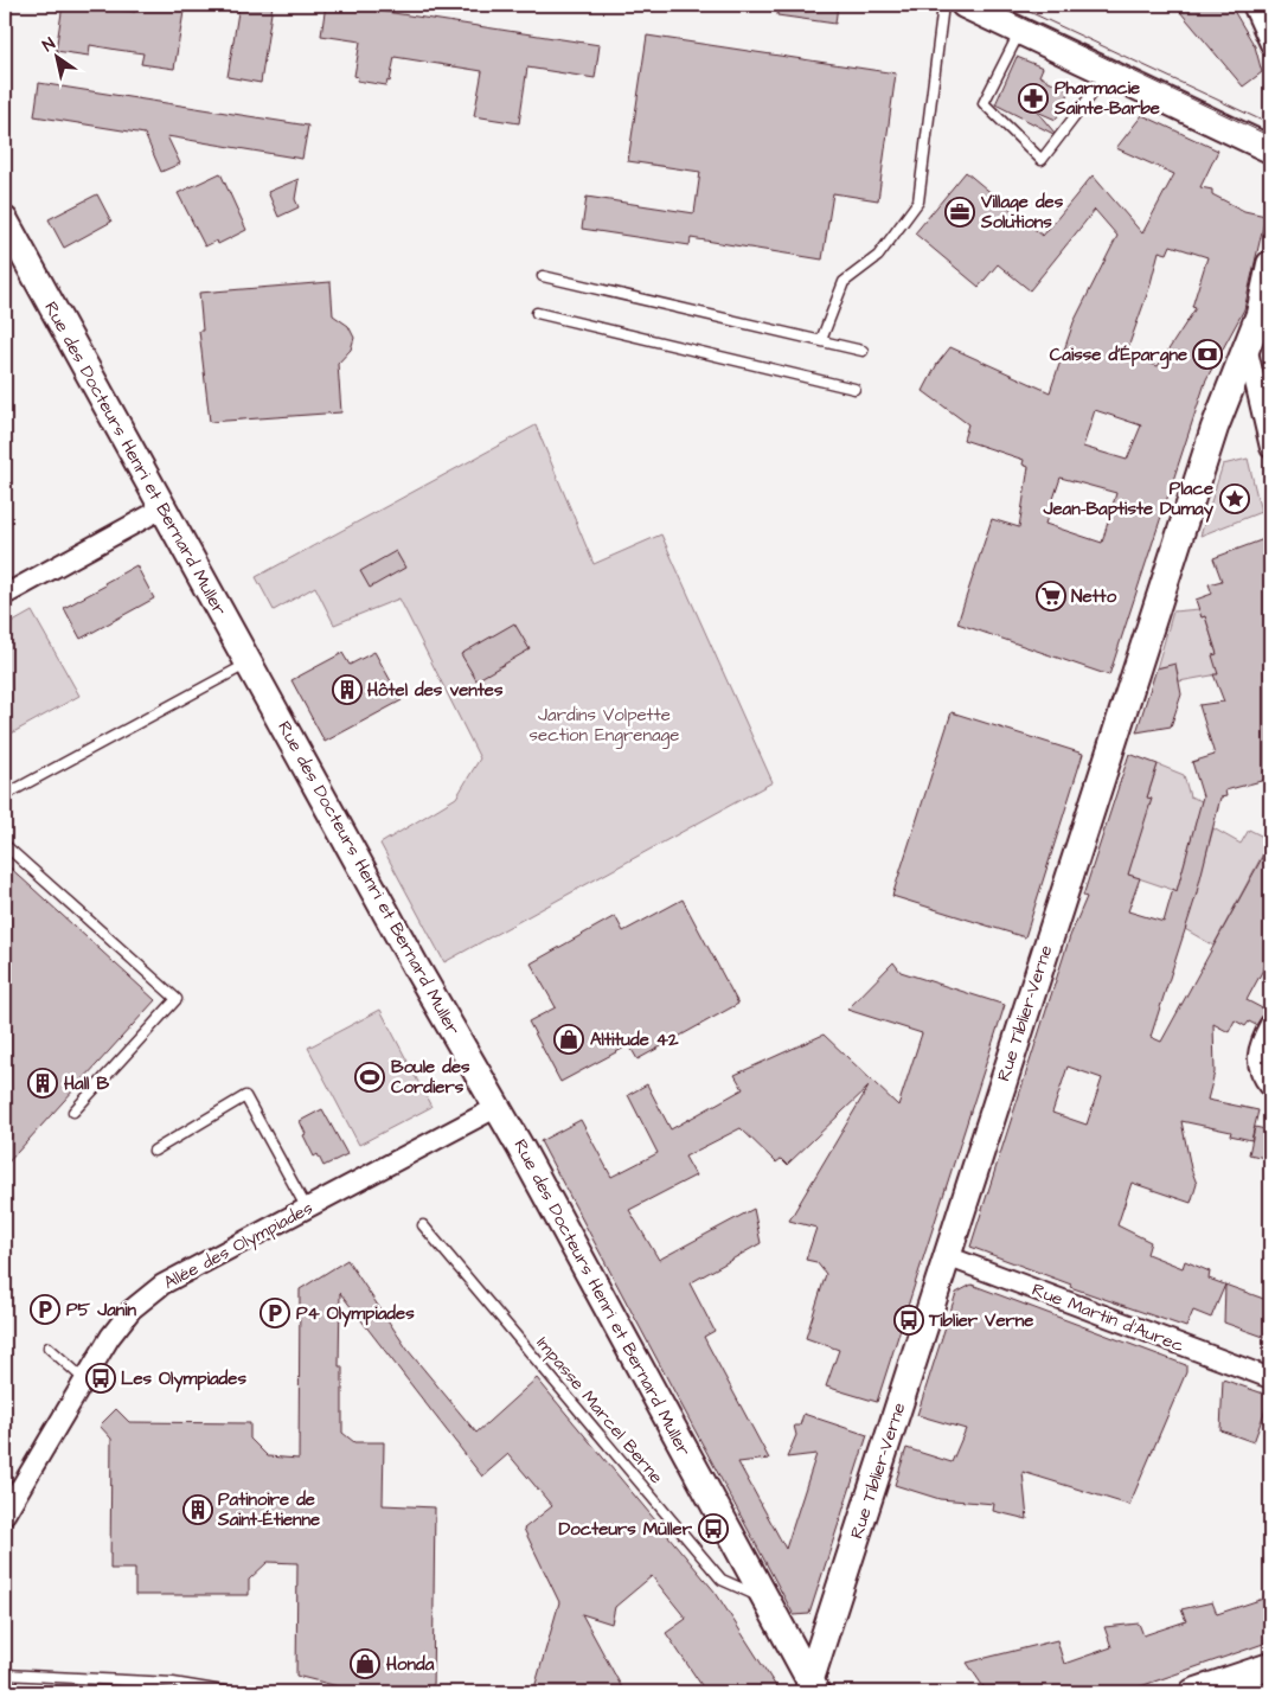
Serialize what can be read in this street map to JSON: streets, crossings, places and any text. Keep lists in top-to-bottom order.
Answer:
{
  "streets": {
    "main road": ["Rue des Docteurs Henri et Bernard Muller", "Rue Tiblier-Verne"],
    "street": ["Allée des Olympiades", "Rue Martin d'Aurec"],
    "lane": ["Impasse Marcel Berne"]
  },
  "crossings": [
    ["Rue des Docteurs Henri et Bernard Muller", "Rue Tiblier-Verne"],
    ["Rue des Docteurs Henri et Bernard Muller", "Allée des Olympiades"],
    ["Rue des Docteurs Henri et Bernard Muller", "Impasse Marcel Berne"],
    ["Rue Tiblier-Verne", "Rue Martin d'Aurec"]
  ],
  "parks": ["Jardins Volpette section Engrenage"],
  "places": {
    "pharmacy": ["Pharmacie Sainte-Barbe"],
    "office": ["Village des Solutions"],
    "bank": ["Caisse d'Épargne"],
    "place": ["Place Jean-Baptiste Dumay"],
    "supermarket": ["Netto"],
    "building": ["Hôtel des ventes", "Hall B", "Patinoire de Saint-Étienne"],
    "shop": ["Altitude 42", "Honda"],
    "sports": ["Boule des Cordiers"],
    "parking": ["P5 Janin", "P4 Olympiades"],
    "bus stop": ["Tiblier Verne", "Les Olympiades", "Docteurs Müller"]
  },
  "north": "top left"
}
